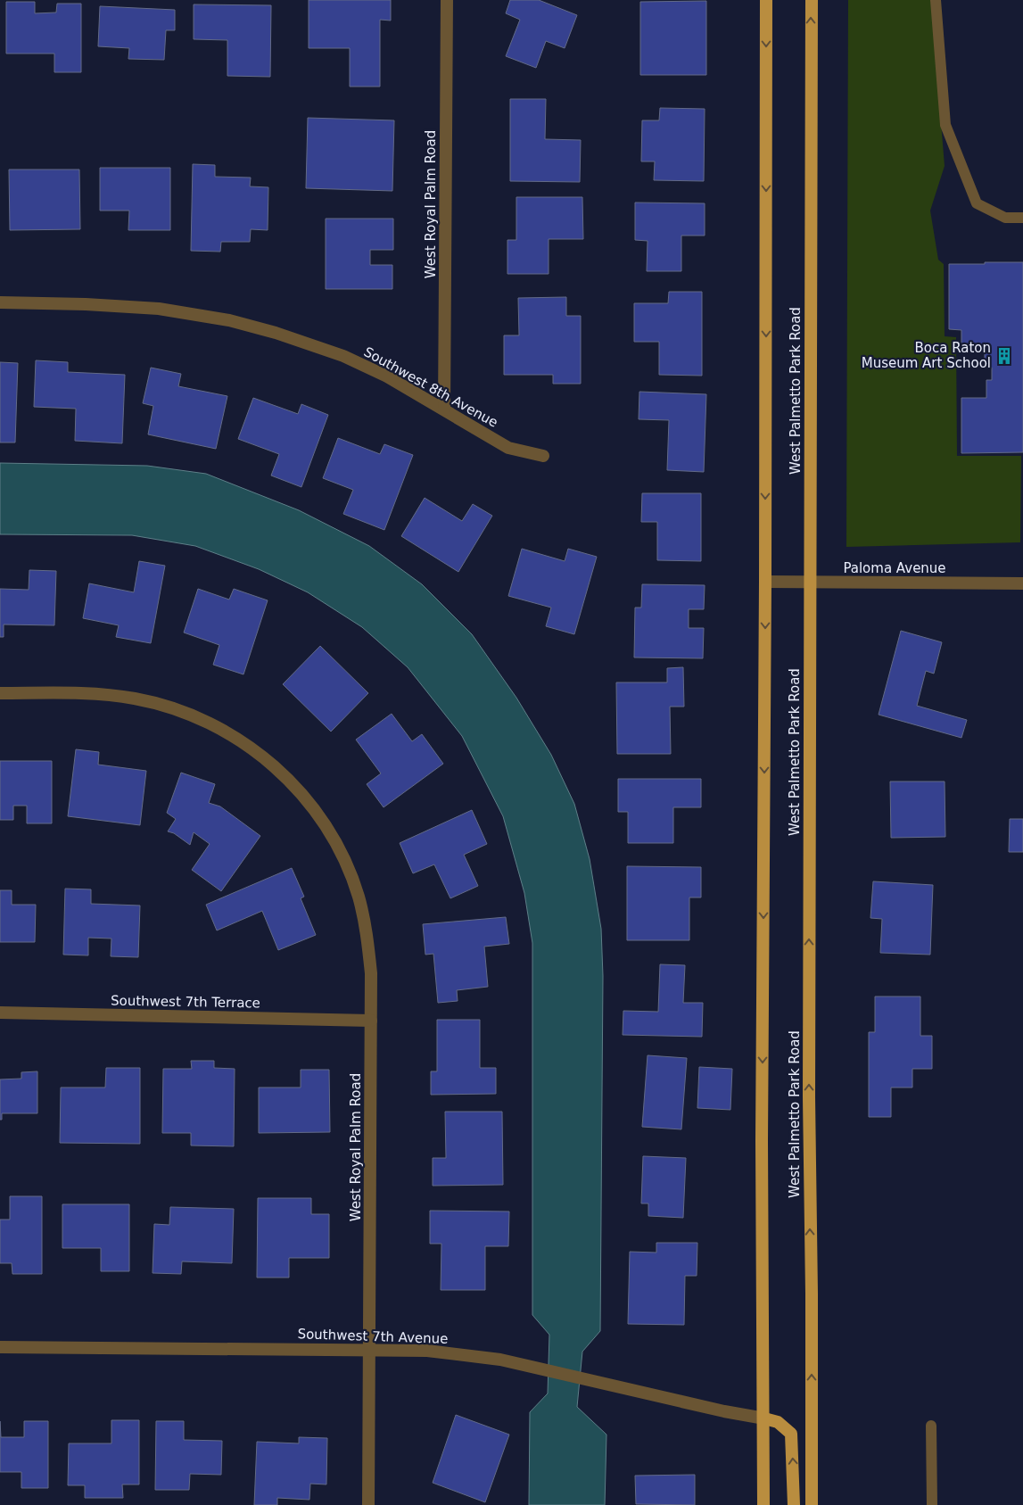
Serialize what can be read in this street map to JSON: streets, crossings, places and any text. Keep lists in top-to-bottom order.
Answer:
{
  "streets": {
    "main road": ["West Palmetto Park Road"],
    "street": [
      "West Royal Palm Road",
      "Southwest 8th Avenue",
      "Paloma Avenue",
      "Southwest 7th Terrace",
      "Southwest 7th Avenue"
    ]
  },
  "crossings": [
    ["West Royal Palm Road", "Southwest 8th Avenue"],
    ["West Royal Palm Road", "Southwest 7th Terrace"],
    ["West Royal Palm Road", "Southwest 7th Avenue"],
    ["West Palmetto Park Road", "Paloma Avenue"]
  ],
  "places": {
    "building": ["Boca Raton Museum Art School"]
  }
}
